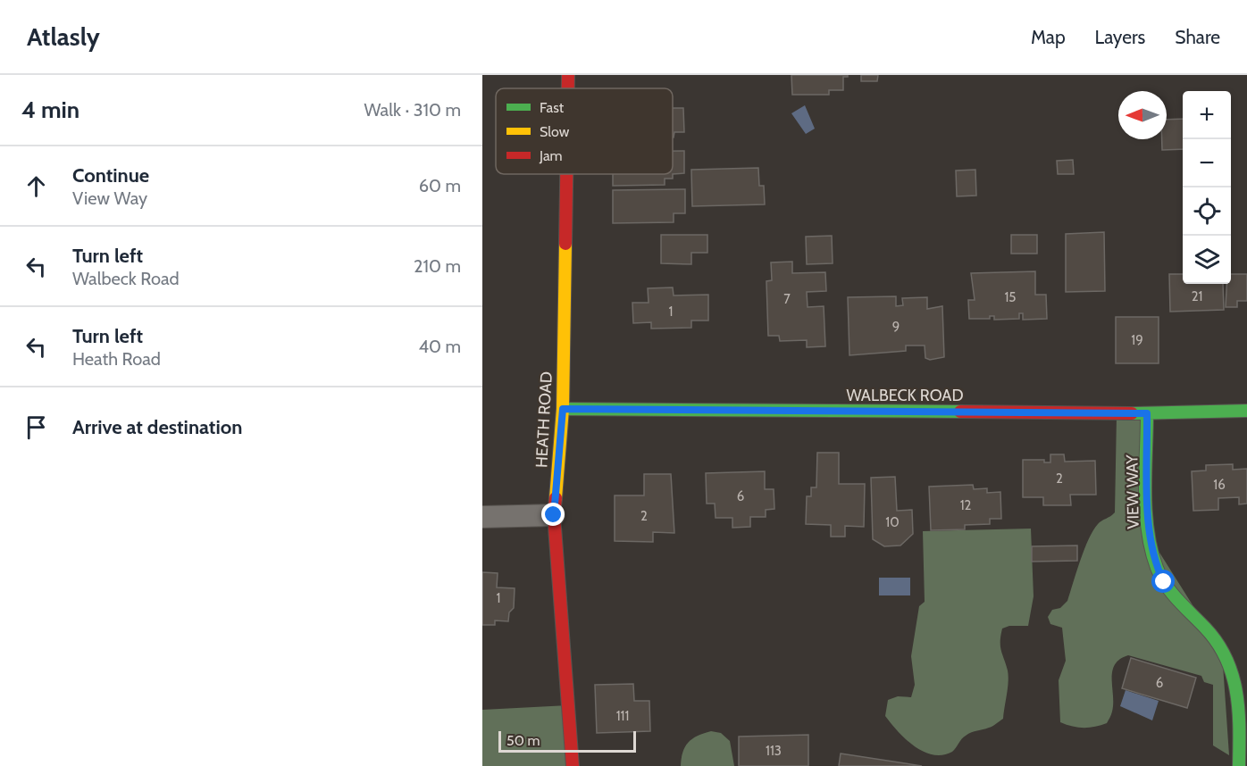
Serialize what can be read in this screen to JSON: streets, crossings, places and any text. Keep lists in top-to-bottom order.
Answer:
{
  "streets": {
    "street": ["WALBECK ROAD", "HEATH ROAD", "VIEW WAY"]
  },
  "crossings": [
    ["WALBECK ROAD", "HEATH ROAD"],
    ["WALBECK ROAD", "VIEW WAY"]
  ],
  "house_numbers": [
    "21",
    "15",
    "7",
    "1",
    "9",
    "19",
    "2",
    "16",
    "6",
    "12",
    "2",
    "10",
    "1",
    "6",
    "111",
    "113"
  ],
  "legend": ["Fast", "Slow", "Jam"],
  "scale_bar": "50 m",
  "north": "left",
  "page": {
    "header": "Atlasly",
    "nav": ["Map", "Layers", "Share"],
    "heading": ["4 min", "Walk · 310 m"],
    "map_buttons": ["+", "−"],
    "list": [
      ["Continue", "View Way", "60 m"],
      ["Turn left", "Walbeck Road", "210 m"],
      ["Turn left", "Heath Road", "40 m"],
      "Arrive at destination"
    ],
    "scale": "50 m"
  }
}
